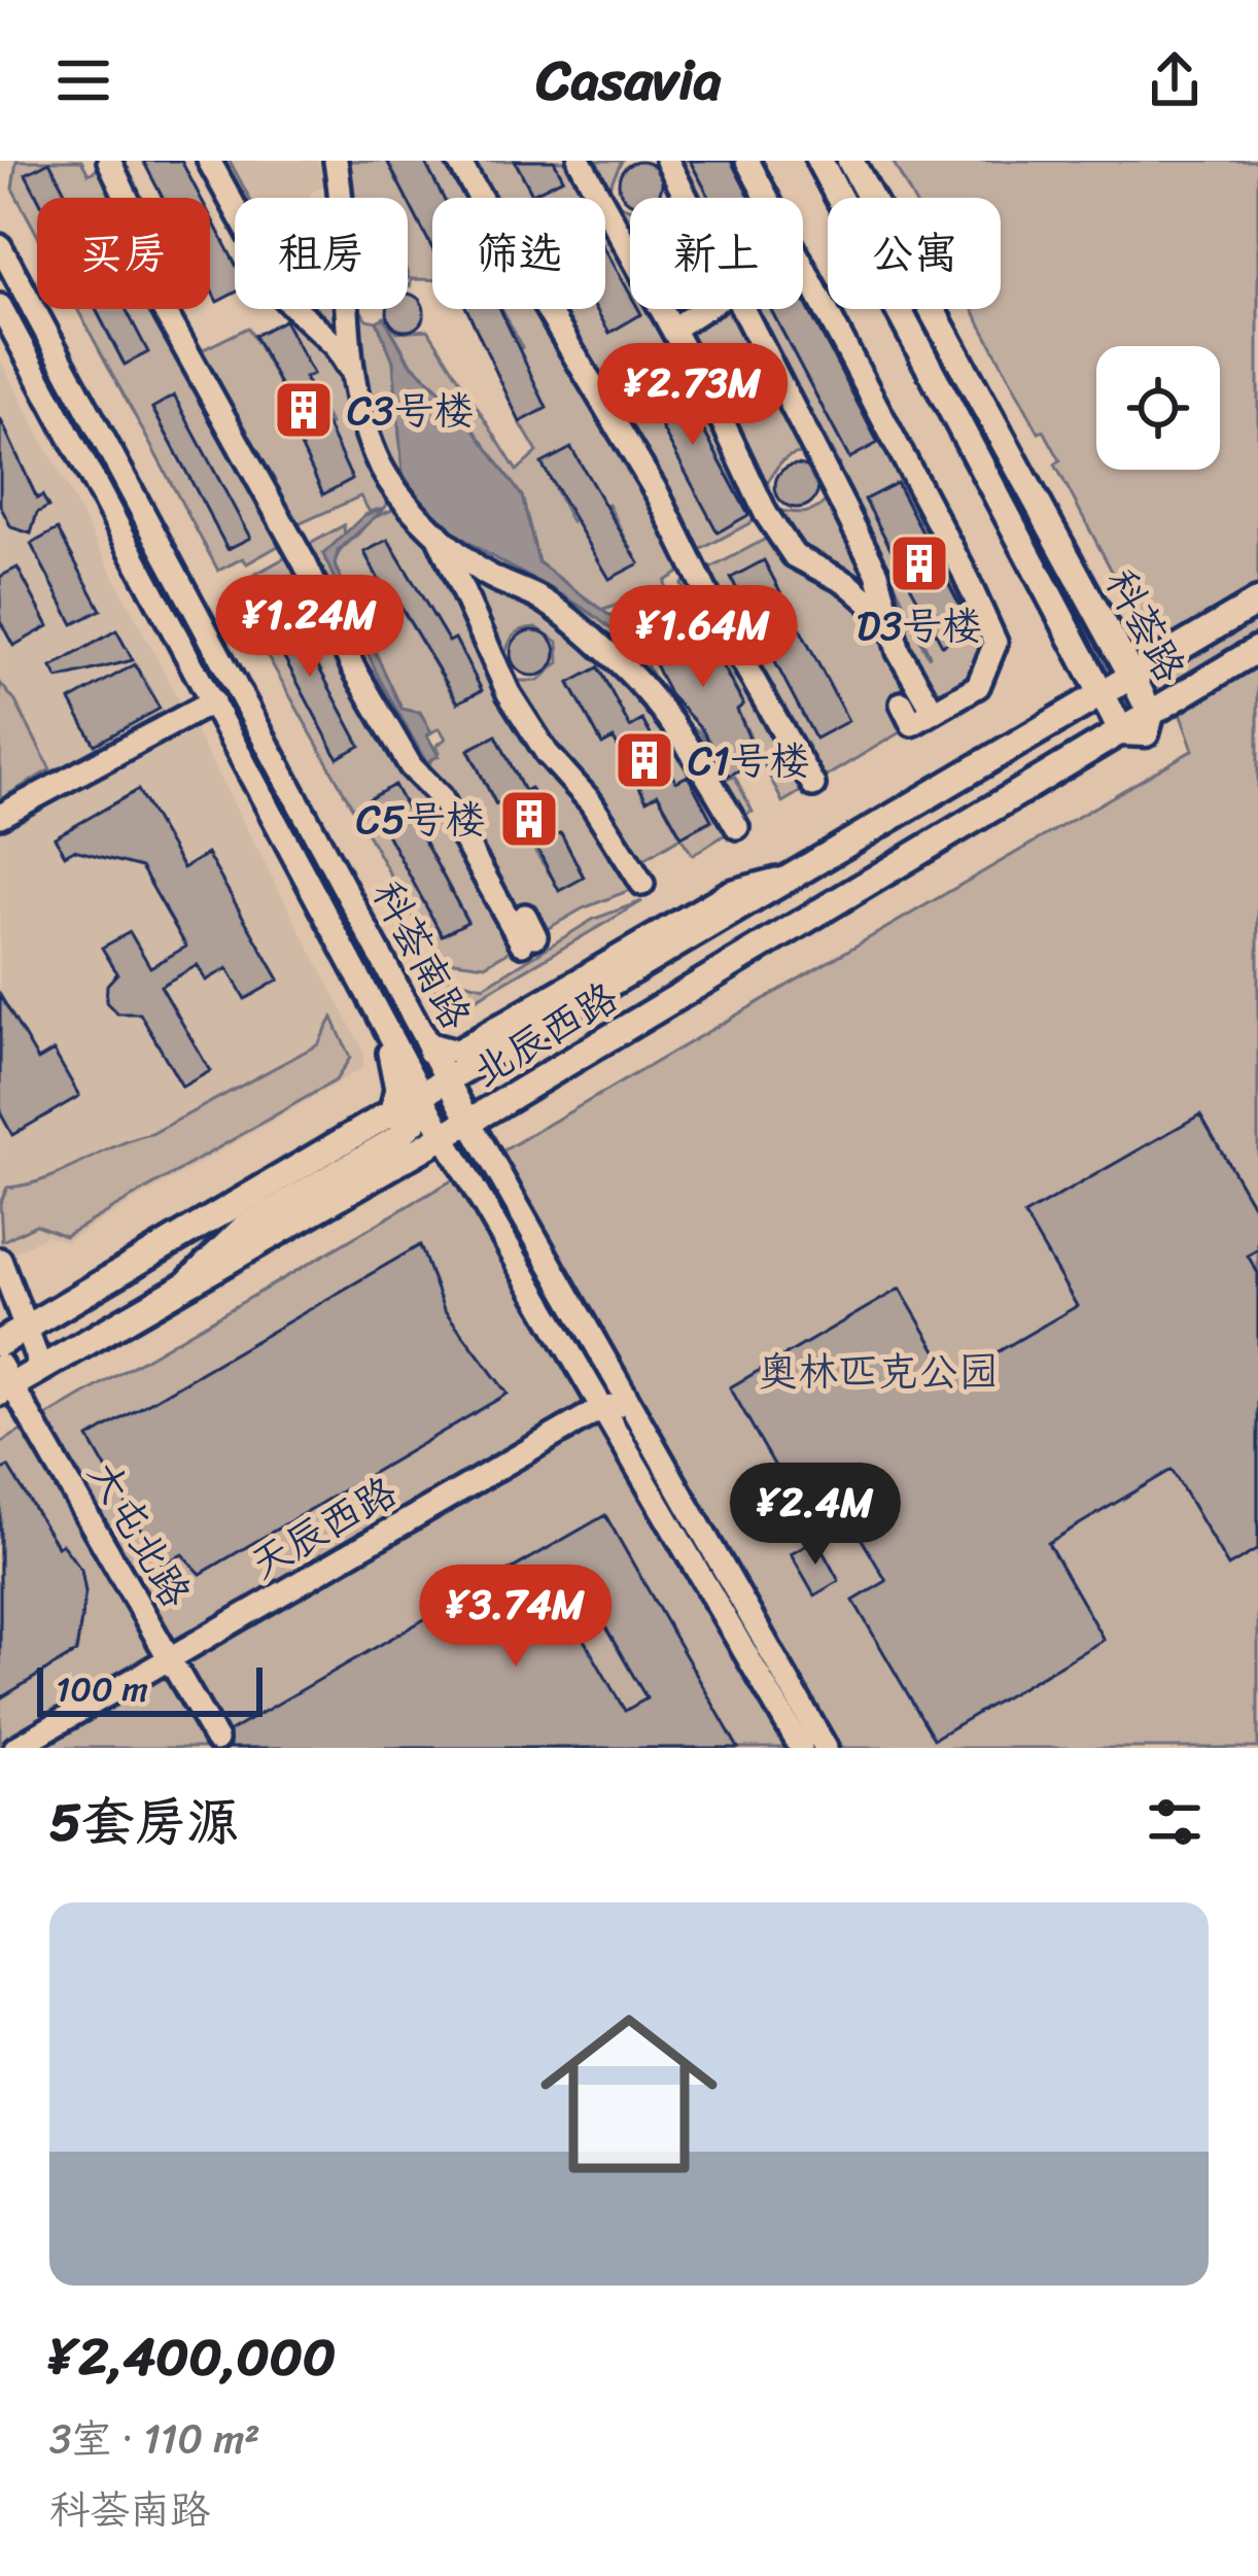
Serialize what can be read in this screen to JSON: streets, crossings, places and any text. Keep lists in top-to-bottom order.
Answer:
{
  "streets": {
    "main road": ["科荟路", "北辰西路"],
    "street": ["科荟南路", "天辰西路", "大屯北路"]
  },
  "crossings": [
    ["科荟路", "北辰西路"],
    ["科荟南路", "北辰西路"],
    ["科荟南路", "天辰西路"],
    ["北辰西路", "大屯北路"],
    ["天辰西路", "大屯北路"]
  ],
  "parks": ["奥林匹克公园"],
  "places": {
    "building": [
      "C3号楼",
      "D3号楼",
      "C1号楼",
      "C5号楼"
    ]
  },
  "scale_bar": "100 m",
  "page": {
    "header": "Casavia",
    "chip": [
      "买房",
      "租房",
      "筛选",
      "新上",
      "公寓"
    ],
    "price": [
      "¥2.73M",
      "¥1.24M",
      "¥1.64M",
      "¥2.4M",
      "¥3.74M"
    ],
    "scale": "100 m",
    "heading": "5套房源",
    "list": [
      {
        "name": "¥2,400,000",
        "note": "3室 · 110 m² · 科荟南路"
      }
    ]
  }
}
